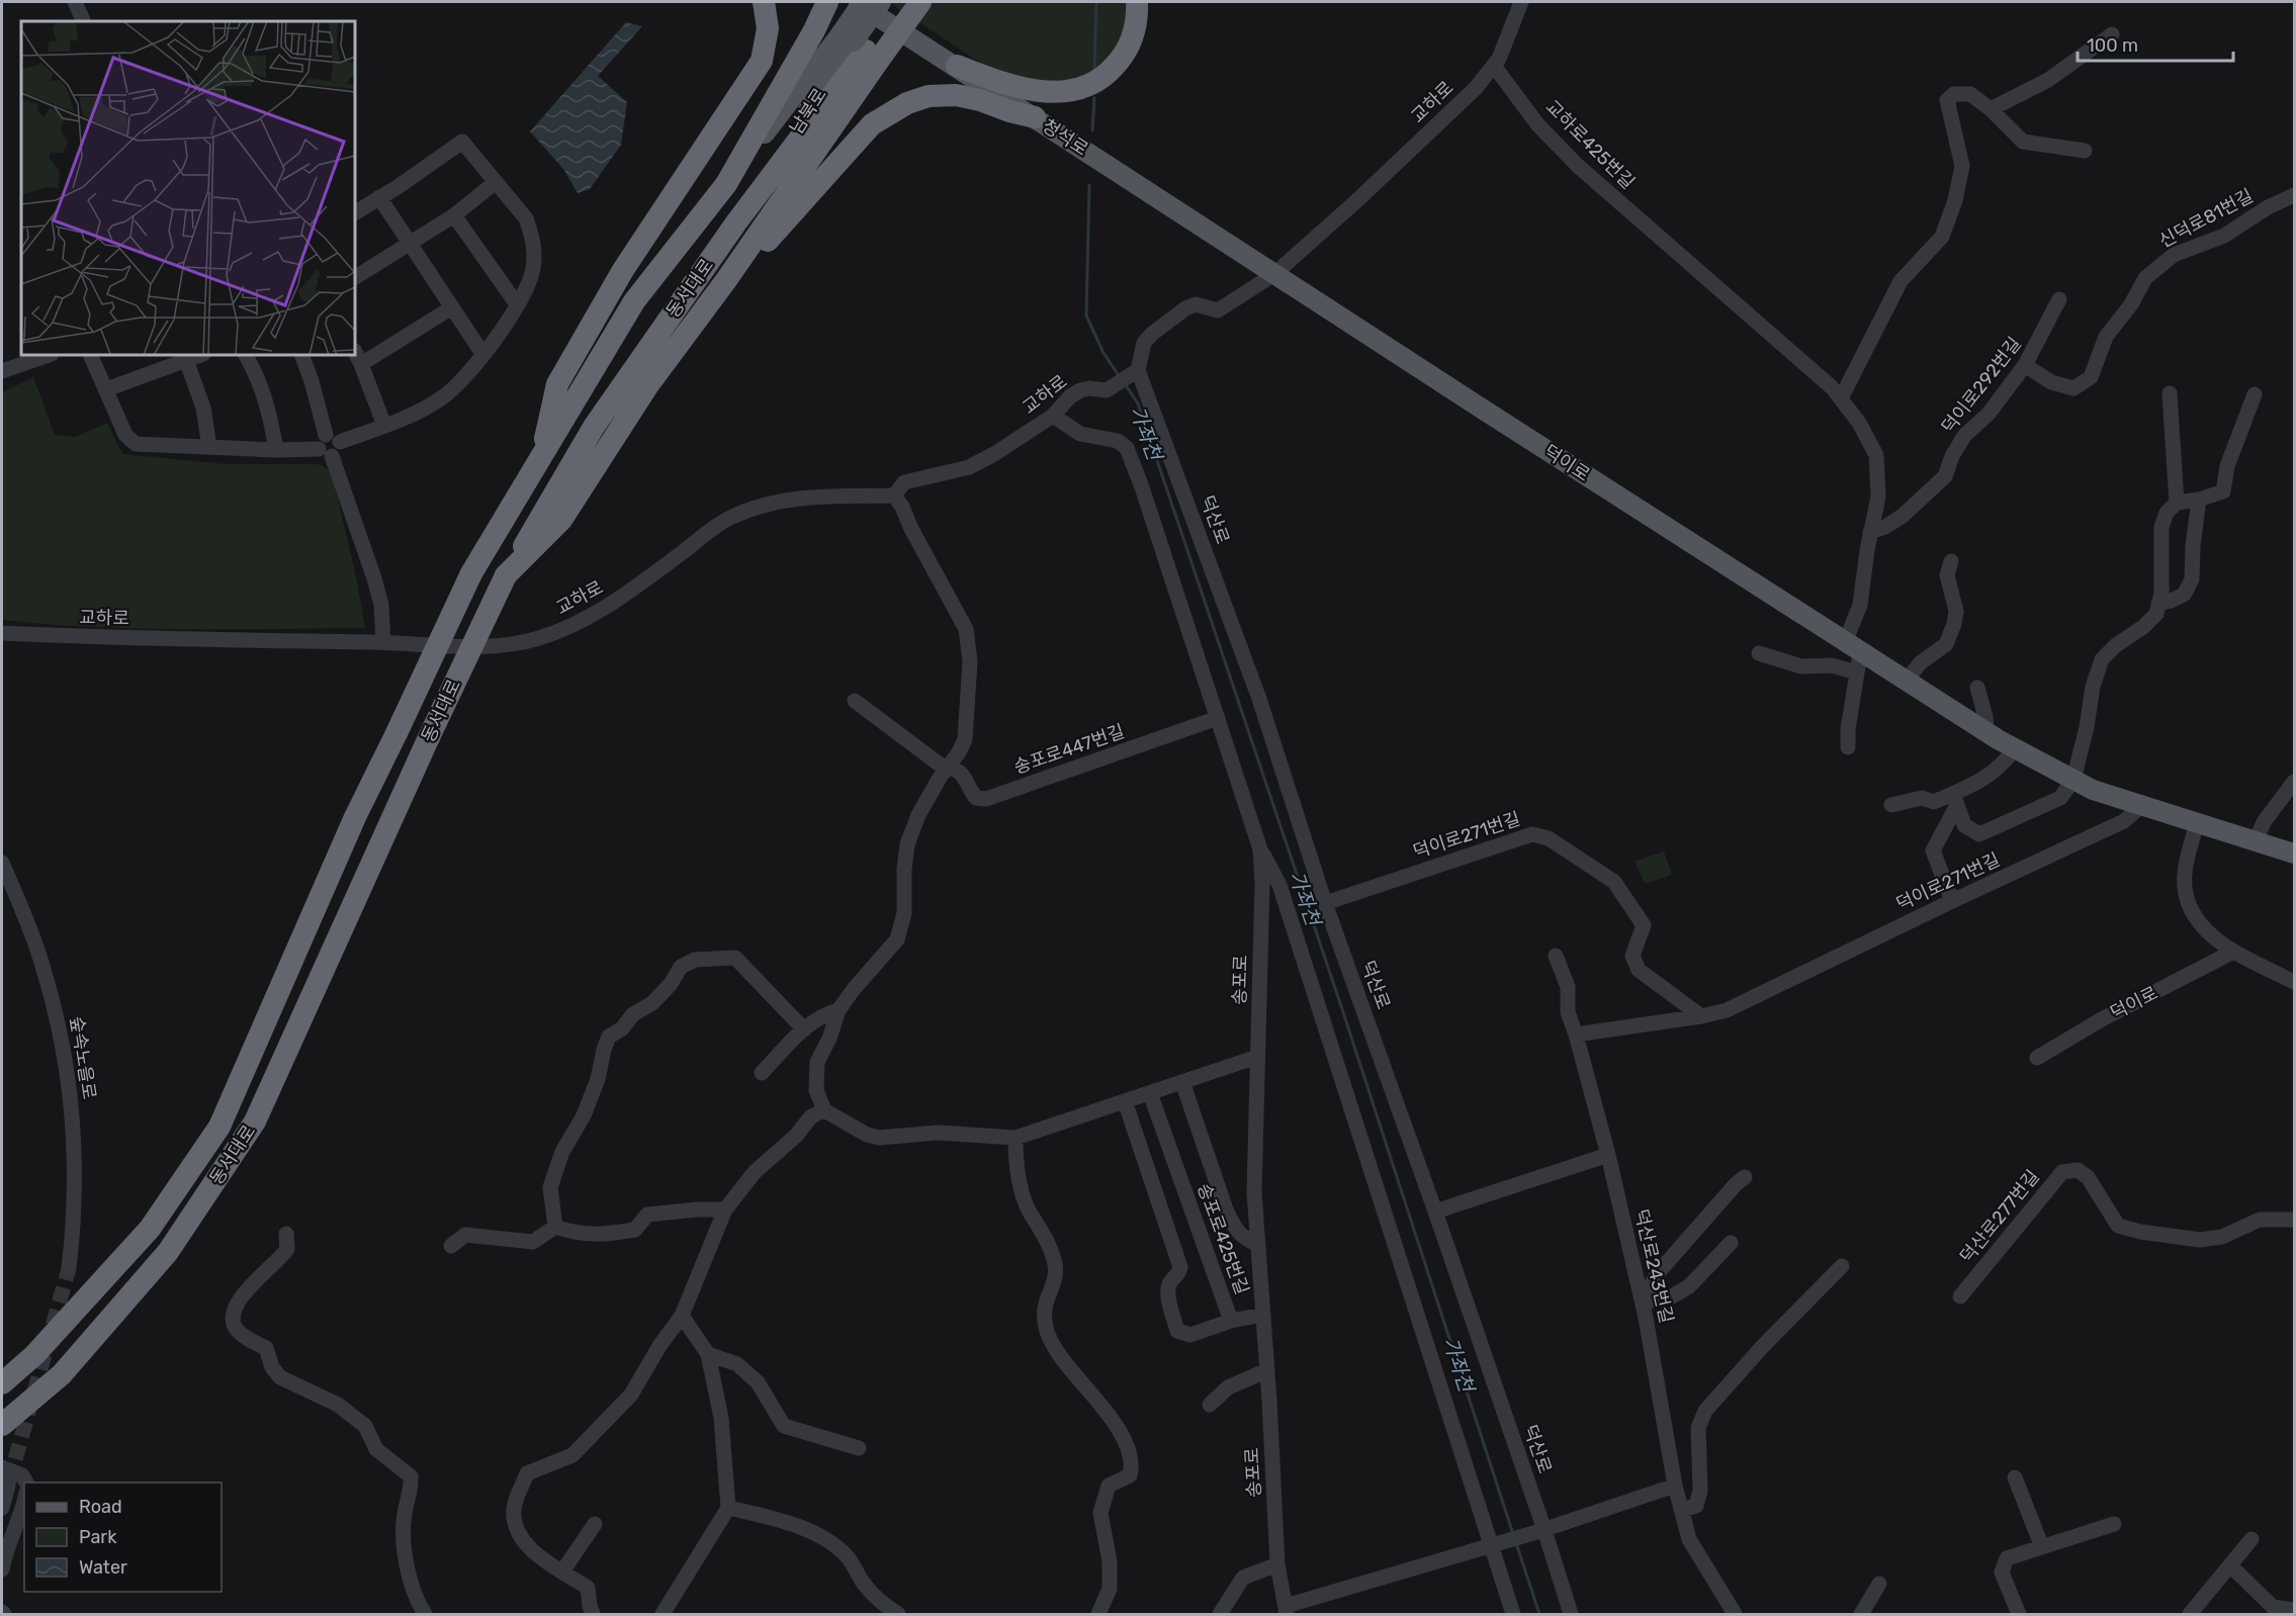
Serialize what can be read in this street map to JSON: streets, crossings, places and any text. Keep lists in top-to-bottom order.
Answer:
{
  "streets": {
    "highway": ["동서대로"],
    "main road": ["남북로", "청석로", "덕이로"],
    "street": [
      "교하로",
      "교하로425번길",
      "신덕로81번길",
      "덕이로292번길",
      "덕산로",
      "송포로447번길",
      "덕이로271번길",
      "송포로",
      "숲속노을로",
      "덕산로277번길",
      "송포로425번길",
      "덕산로243번길"
    ]
  },
  "crossings": [
    ["교하로", "청석로"],
    ["교하로", "교하로425번길"],
    ["교하로", "덕이로"],
    ["교하로", "덕산로"],
    ["교하로", "송포로"],
    ["남북로", "동서대로"],
    ["청석로", "덕이로"],
    ["신덕로81번길", "덕이로292번길"],
    ["덕이로", "덕이로271번길"],
    ["덕산로", "덕이로271번길"],
    ["송포로447번길", "송포로"],
    ["덕이로271번길", "덕산로243번길"]
  ],
  "water": ["가좌천"],
  "legend": ["Road", "Park", "Water"],
  "scale_bar": "100 m"
}
